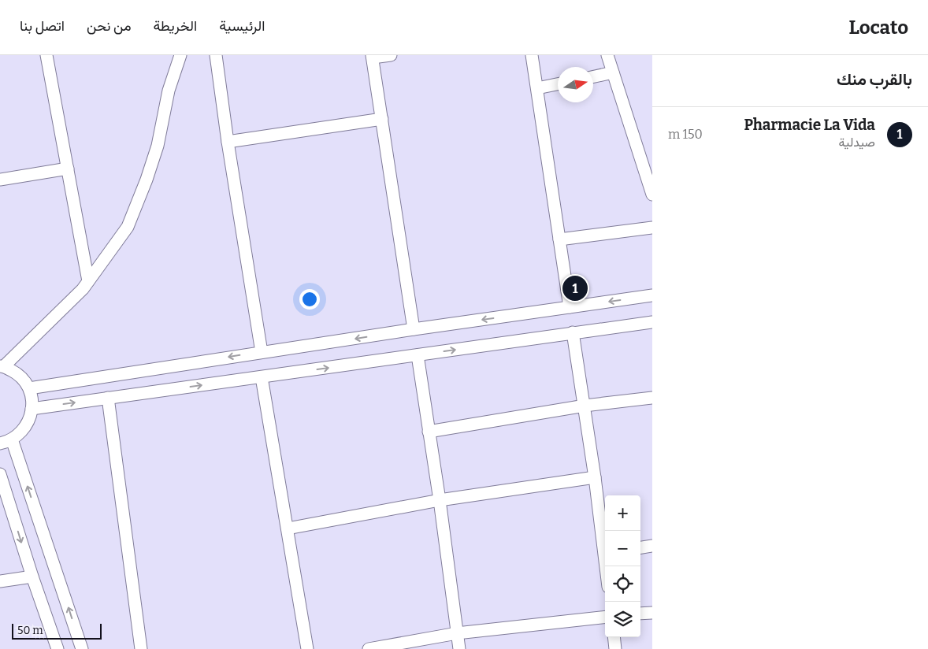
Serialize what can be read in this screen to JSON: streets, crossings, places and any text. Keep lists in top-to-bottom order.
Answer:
{
  "scale_bar": "50 m",
  "north": "right",
  "page": {
    "header": "Locato",
    "nav": [
      "الرئيسية",
      "الخريطة",
      "من نحن",
      "اتصل بنا"
    ],
    "heading": "بالقرب منك",
    "list": [
      {
        "mark": "1",
        "name": "Pharmacie La Vida",
        "note": "صيدلية",
        "value": "150 m"
      }
    ],
    "pins": "1",
    "map_buttons": ["+", "−"],
    "scale": "50 m"
  }
}
